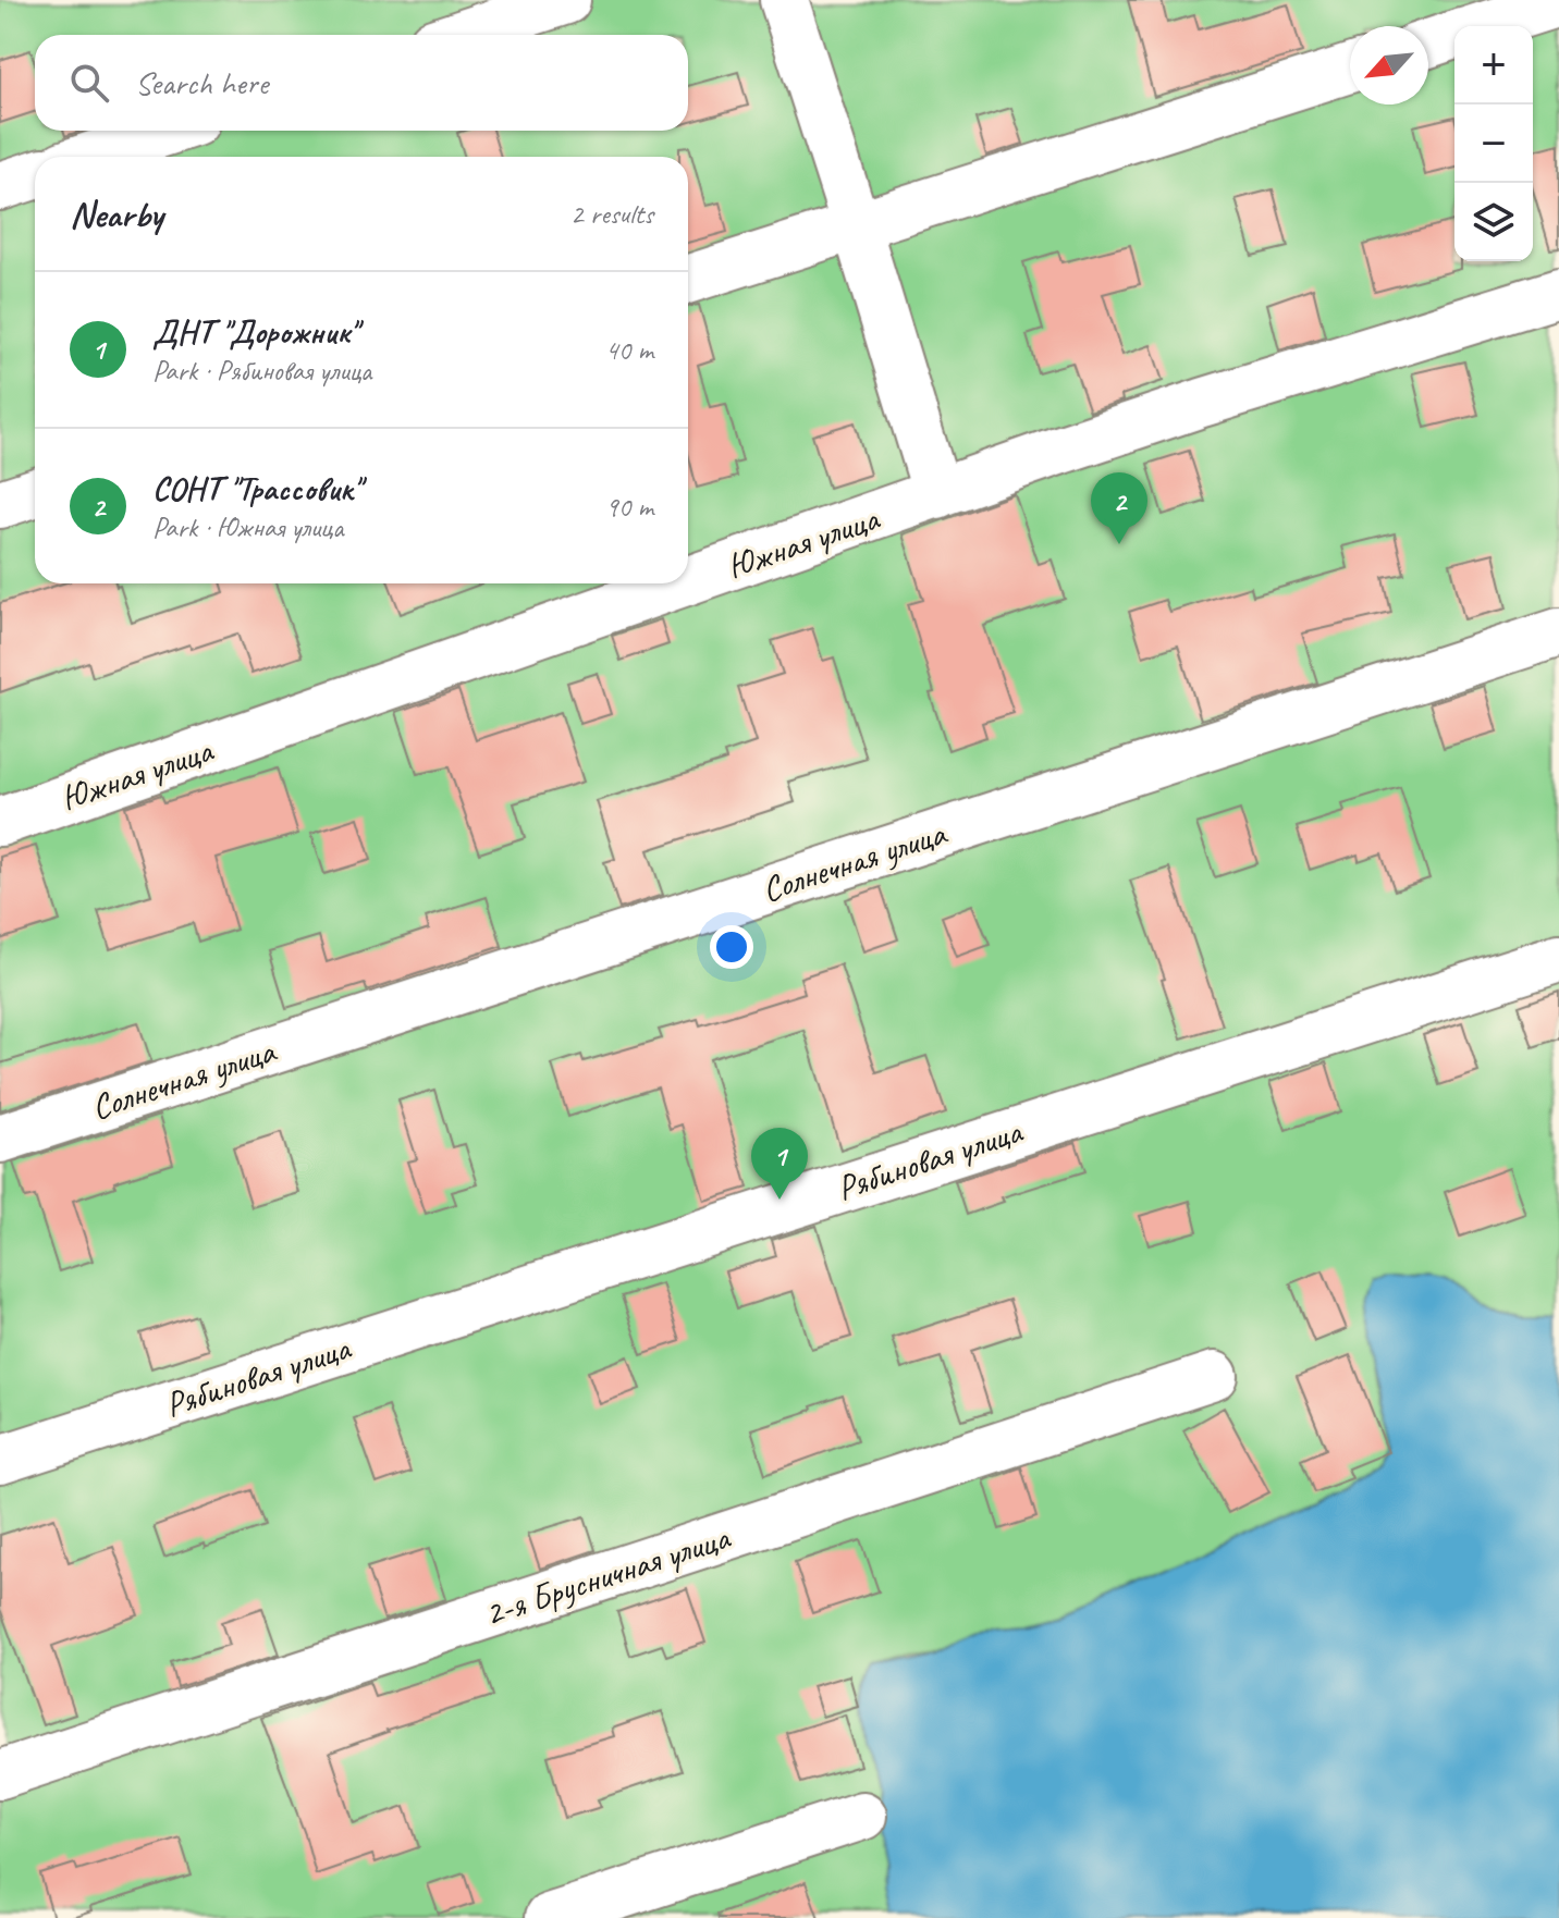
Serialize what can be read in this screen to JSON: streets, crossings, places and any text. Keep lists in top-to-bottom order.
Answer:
{
  "streets": {
    "street": [
      "Южная улица",
      "Солнечная улица",
      "Рябиновая улица",
      "2-я Брусничная улица"
    ]
  },
  "north": "bottom left",
  "page": {
    "map_buttons": ["+", "−"],
    "search": "Search here",
    "heading": ["Nearby", "2 results"],
    "list": [
      {
        "mark": "1",
        "name": "ДНТ \"Дорожник\"",
        "note": "Park · Рябиновая улица",
        "value": "40 m"
      },
      {
        "mark": "2",
        "name": "СОНТ \"Трассовик\"",
        "note": "Park · Южная улица",
        "value": "90 m"
      }
    ],
    "pins": ["2", "1"]
  }
}
